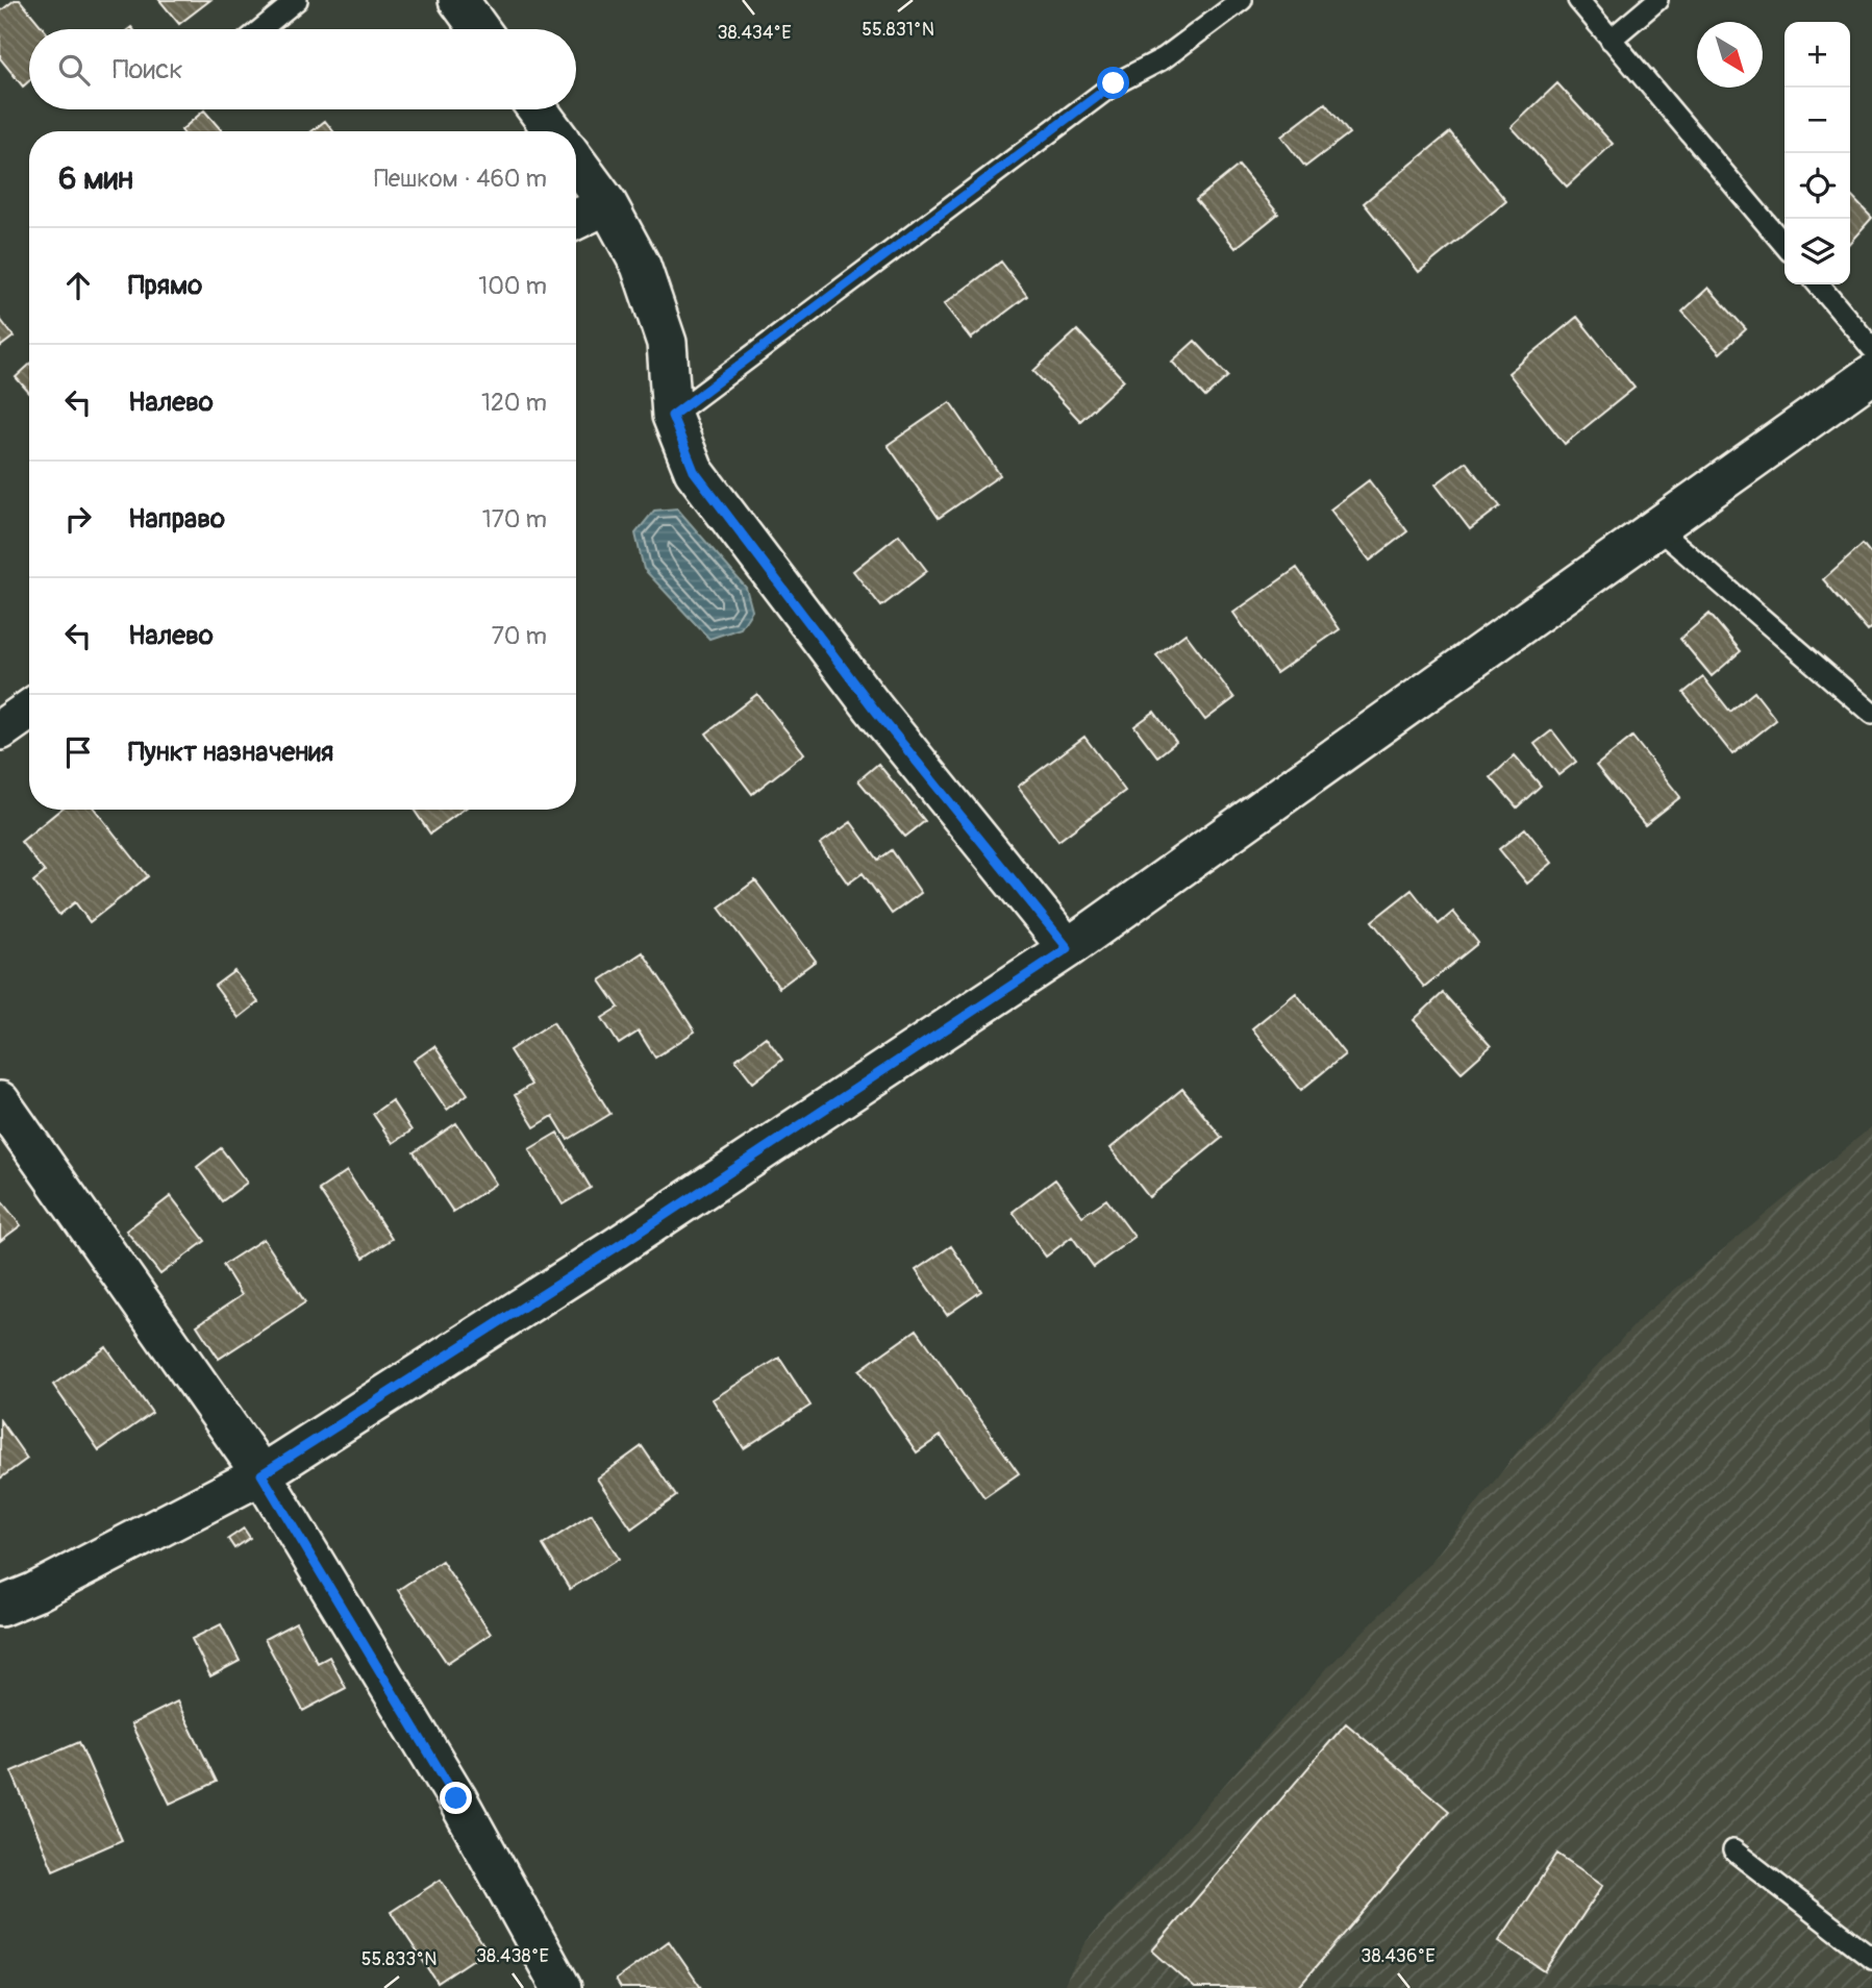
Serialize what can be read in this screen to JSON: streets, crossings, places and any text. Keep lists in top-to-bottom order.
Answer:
{
  "north": "bottom right",
  "page": {
    "map_buttons": ["+", "−"],
    "search": "Поиск",
    "heading": ["6 мин", "Пешком · 460 m"],
    "list": [
      ["Прямо", "100 m"],
      ["Налево", "120 m"],
      ["Направо", "170 m"],
      ["Налево", "70 m"],
      "Пункт назначения"
    ]
  },
  "coordinates": [
    "55.831°N",
    "38.434°E",
    "38.438°E",
    "38.436°E",
    "55.833°N"
  ]
}
